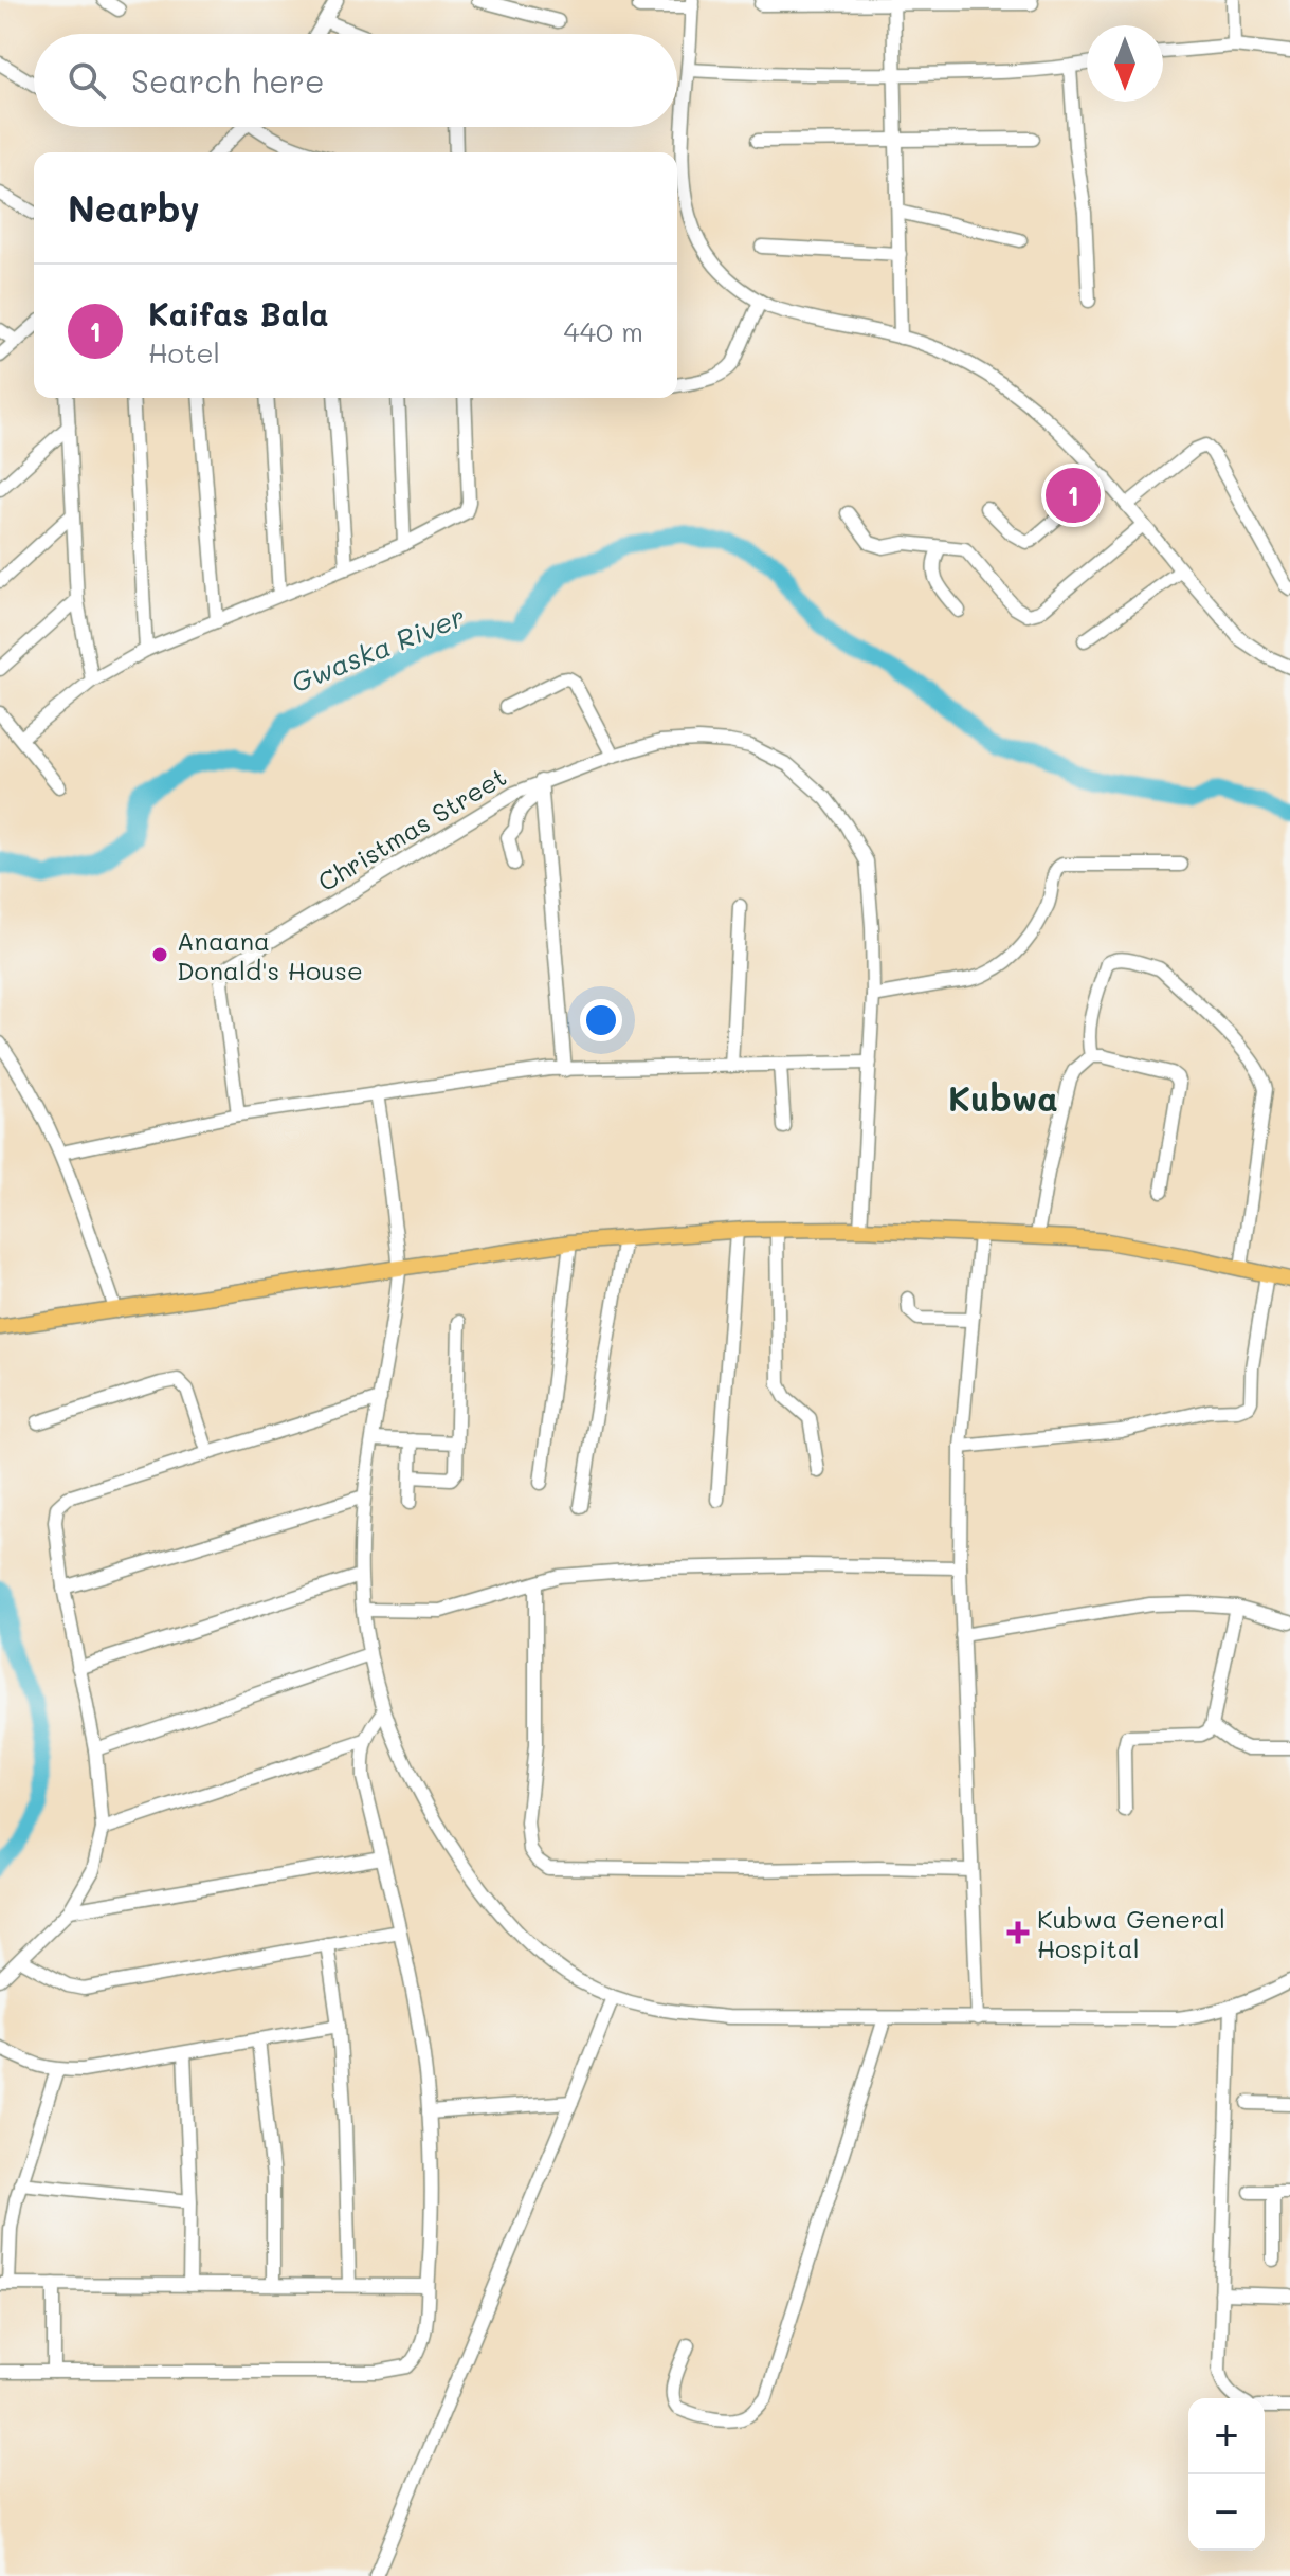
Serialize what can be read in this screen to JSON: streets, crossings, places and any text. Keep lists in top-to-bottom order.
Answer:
{
  "streets": {
    "street": ["Christmas Street"]
  },
  "districts": ["Kubwa"],
  "water": ["Gwaska River"],
  "places": {
    "other": ["Anaana Donald's House"],
    "health": ["Kubwa General Hospital"]
  },
  "north": "bottom",
  "page": {
    "search": "Search here",
    "heading": "Nearby",
    "list": [
      {
        "mark": "1",
        "name": "Kaifas Bala",
        "note": "Hotel",
        "value": "440 m"
      }
    ],
    "pins": "1",
    "map_buttons": ["+", "−"]
  }
}
